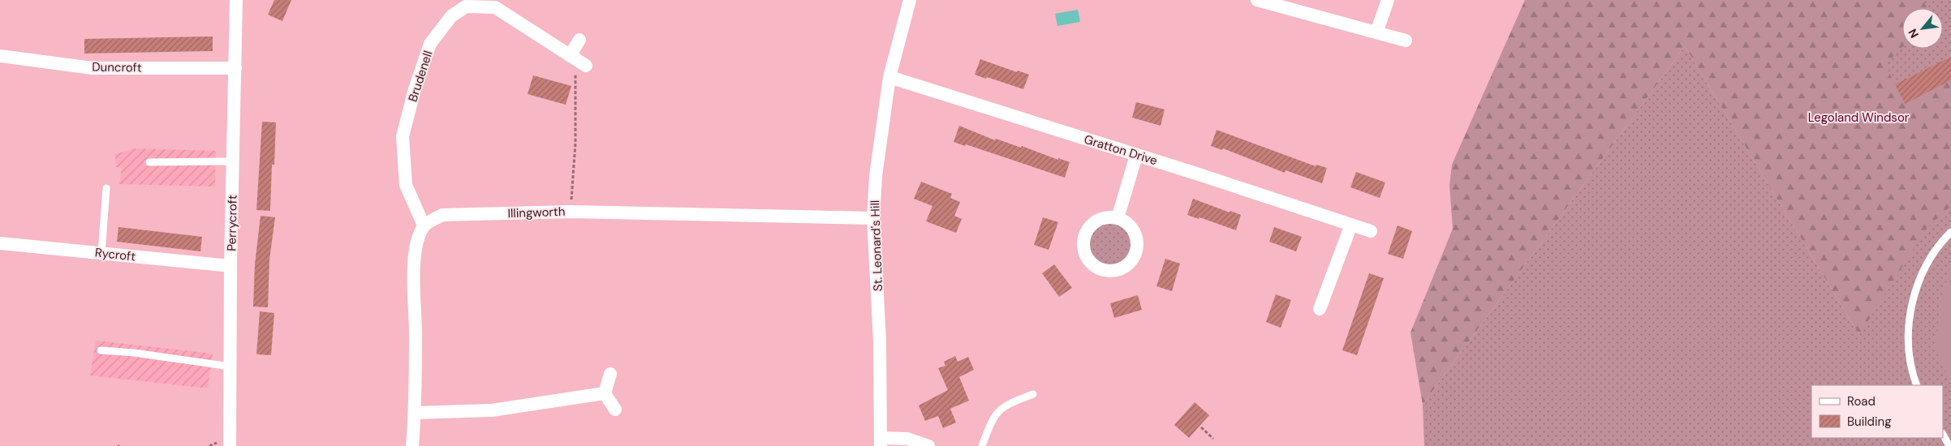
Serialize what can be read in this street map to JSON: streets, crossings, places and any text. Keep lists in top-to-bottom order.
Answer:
{
  "streets": {
    "street": [
      "Duncroft",
      "Brudenell",
      "Gratton Drive",
      "Illingworth",
      "Perrycroft",
      "St. Leonard's Hill",
      "Rycroft"
    ]
  },
  "crossings": [
    ["Duncroft", "Perrycroft"],
    ["Brudenell", "Illingworth"],
    ["Gratton Drive", "St. Leonard's Hill"],
    ["Illingworth", "St. Leonard's Hill"],
    ["Perrycroft", "Rycroft"]
  ],
  "parks": ["Legoland Windsor"],
  "legend": ["Road", "Building"],
  "north": "bottom left"
}
